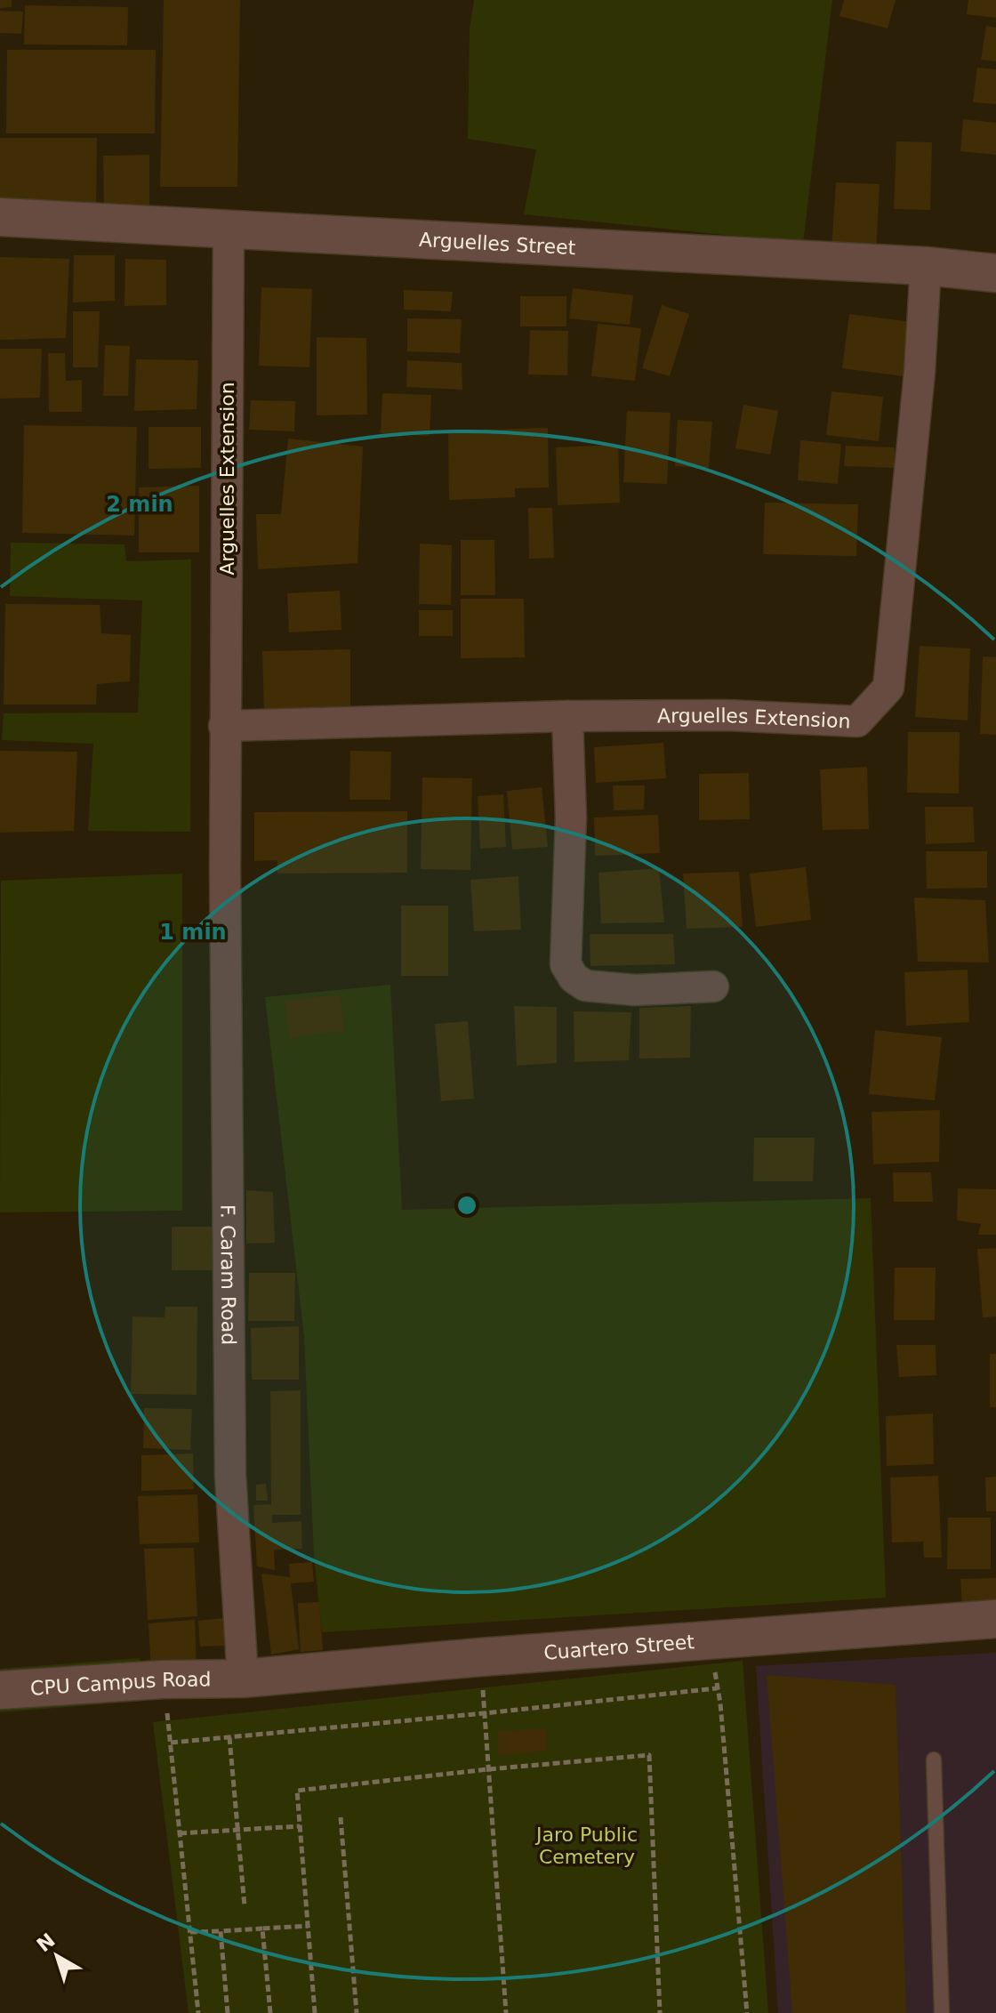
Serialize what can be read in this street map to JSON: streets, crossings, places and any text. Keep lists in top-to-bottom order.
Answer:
{
  "streets": {
    "street": [
      "Arguelles Street",
      "Arguelles Extension",
      "F. Caram Road",
      "Cuartero Street",
      "CPU Campus Road"
    ]
  },
  "crossings": [
    ["Arguelles Street", "Arguelles Extension"],
    ["Arguelles Extension", "F. Caram Road"],
    ["F. Caram Road", "Cuartero Street"],
    ["F. Caram Road", "CPU Campus Road"],
    ["Cuartero Street", "CPU Campus Road"]
  ],
  "parks": ["Jaro Public Cemetery"],
  "north": "top left",
  "rings": ["2 min", "1 min"]
}
